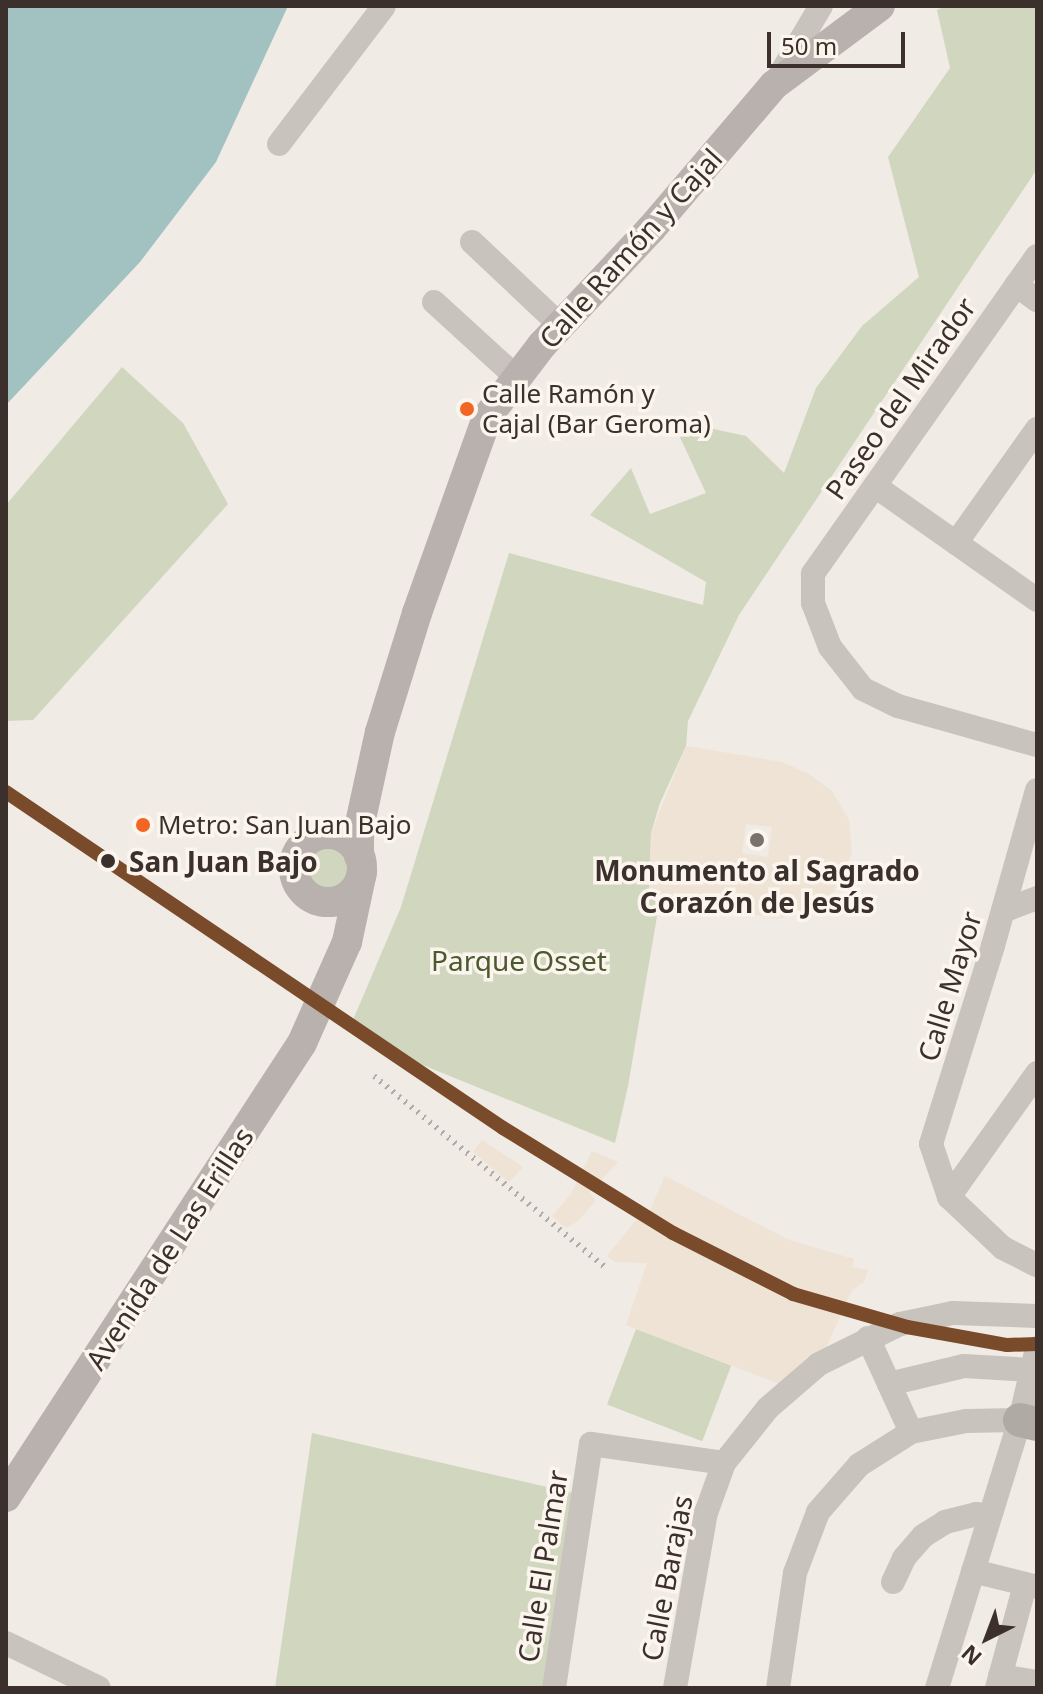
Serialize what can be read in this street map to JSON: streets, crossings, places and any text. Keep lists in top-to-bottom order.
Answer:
{
  "streets": {
    "main road": ["Calle Ramón y Cajal", "Avenida de Las Erillas"],
    "street": [
      "Paseo del Mirador",
      "Calle Mayor",
      "Calle El Palmar",
      "Calle Barajas"
    ]
  },
  "crossings": [
    ["Calle Ramón y Cajal", "Avenida de Las Erillas"],
    ["Calle El Palmar", "Calle Barajas"]
  ],
  "parks": ["Parque Osset"],
  "places": [
    "Calle Ramón y Cajal (Bar Geroma)",
    "Metro: San Juan Bajo",
    "Monumento al Sagrado Corazón de Jesús",
    "San Juan Bajo"
  ],
  "scale_bar": "50 m",
  "north": "bottom left"
}
